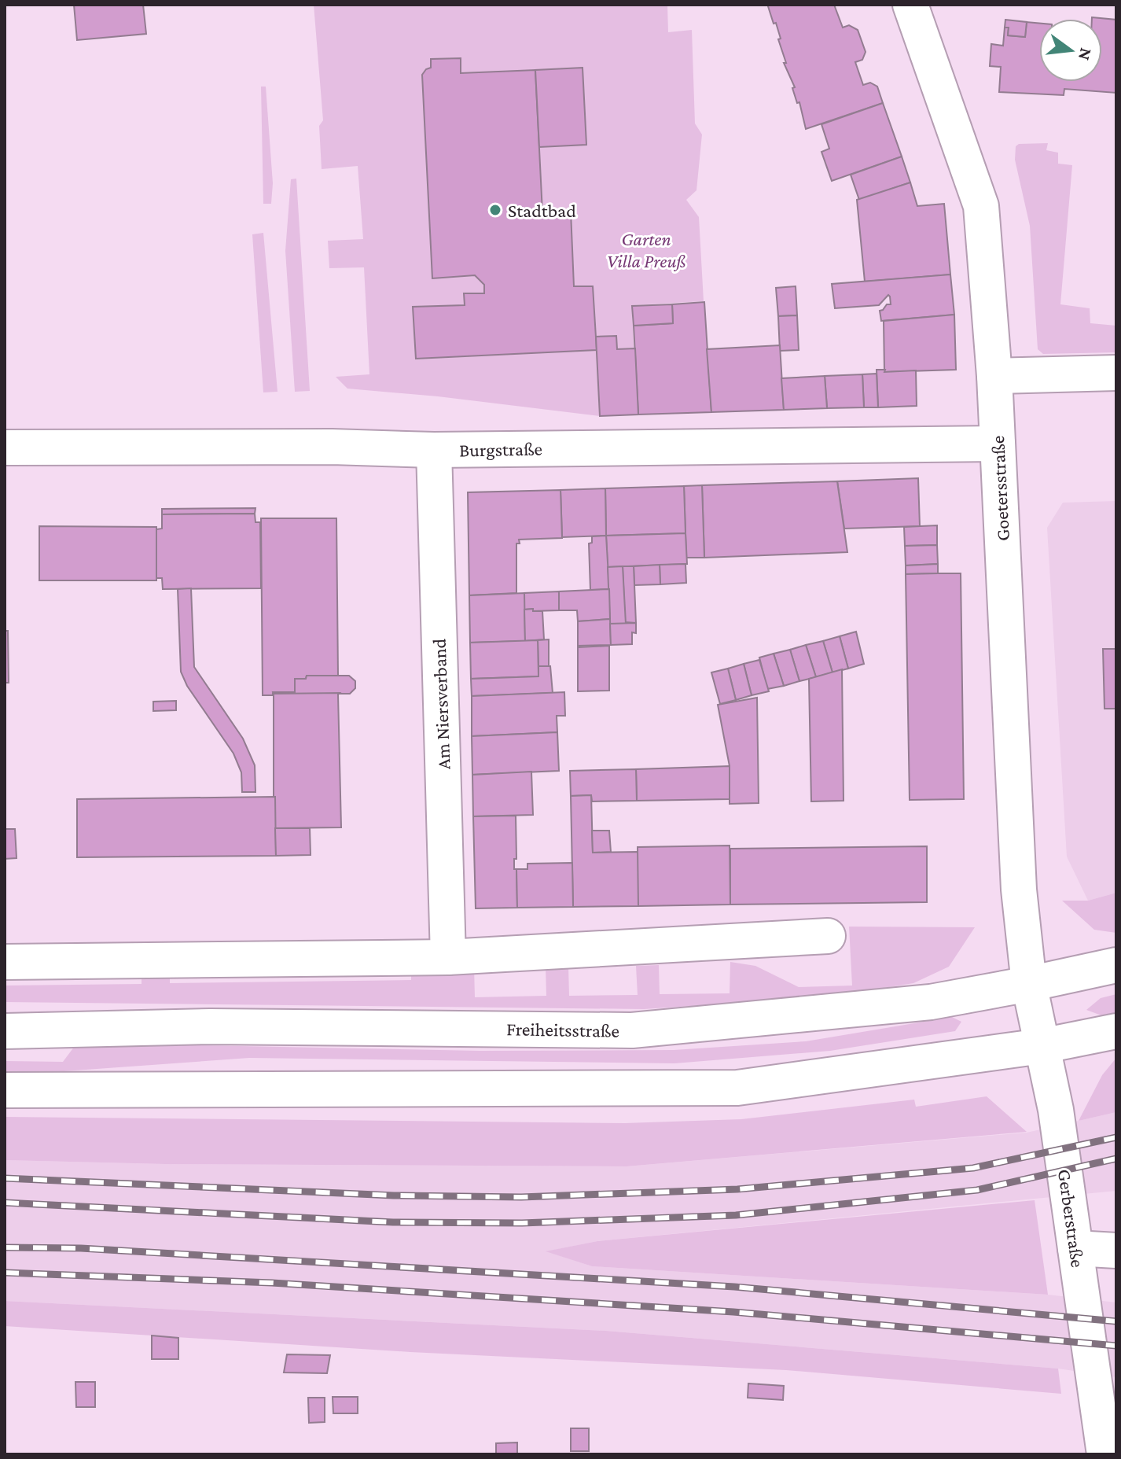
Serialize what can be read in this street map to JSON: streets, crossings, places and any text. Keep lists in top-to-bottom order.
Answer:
{
  "streets": {
    "street": [
      "Burgstraße",
      "Goetersstraße",
      "Am Niersverband",
      "Freiheitsstraße",
      "Gerberstraße"
    ]
  },
  "crossings": [
    ["Burgstraße", "Goetersstraße"],
    ["Burgstraße", "Am Niersverband"],
    ["Goetersstraße", "Freiheitsstraße"],
    ["Goetersstraße", "Gerberstraße"],
    ["Freiheitsstraße", "Gerberstraße"]
  ],
  "parks": ["Garten Villa Preuß"],
  "places": ["Stadtbad"],
  "north": "right"
}
